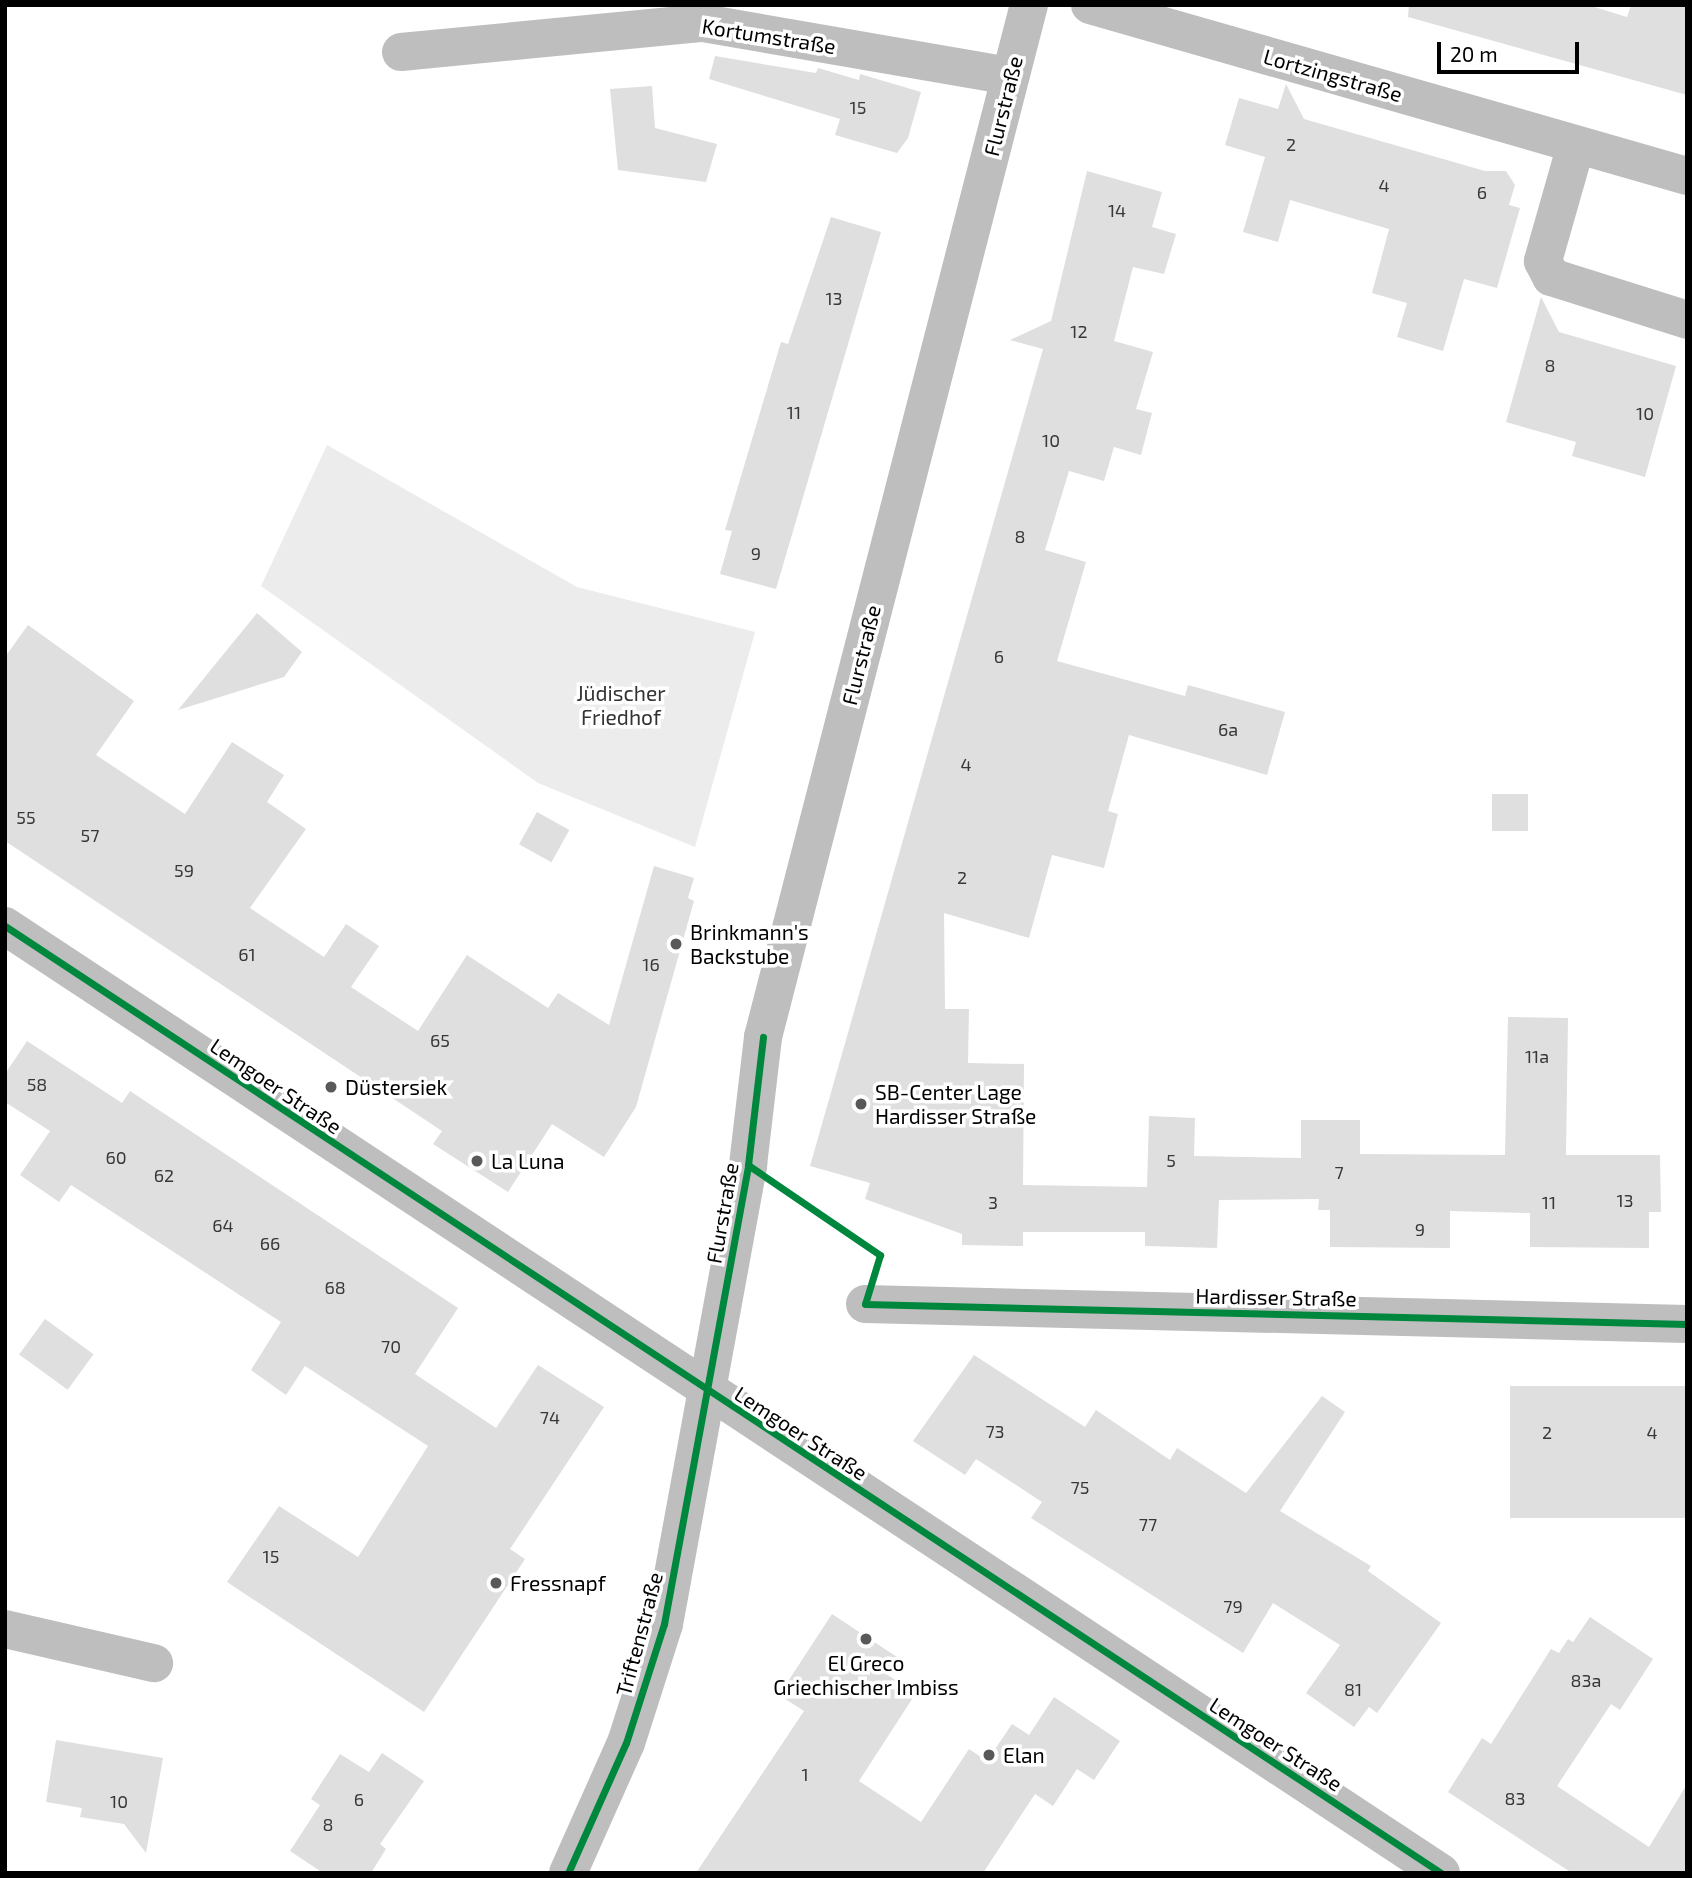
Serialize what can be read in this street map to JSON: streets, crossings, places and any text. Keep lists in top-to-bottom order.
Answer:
{
  "streets": {
    "street": [
      "Kortumstraße",
      "Lortzingstraße",
      "Flurstraße",
      "Lemgoer Straße",
      "Hardisser Straße",
      "Triftenstraße"
    ]
  },
  "crossings": [
    ["Kortumstraße", "Flurstraße"],
    ["Flurstraße", "Lemgoer Straße"],
    ["Flurstraße", "Triftenstraße"],
    ["Lemgoer Straße", "Triftenstraße"]
  ],
  "parks": ["Jüdischer Friedhof"],
  "places": [
    "Brinkmann's Backstube",
    "Düstersiek",
    "SB-Center Lage Hardisser Straße",
    "La Luna",
    "Fressnapf",
    "El Greco Griechischer Imbiss",
    "Elan"
  ],
  "house_numbers": [
    "15",
    "2",
    "4",
    "6",
    "14",
    "13",
    "12",
    "8",
    "11",
    "10",
    "10",
    "8",
    "9",
    "6",
    "6a",
    "4",
    "55",
    "57",
    "59",
    "2",
    "61",
    "16",
    "65",
    "11a",
    "58",
    "60",
    "5",
    "7",
    "62",
    "13",
    "3",
    "11",
    "64",
    "9",
    "66",
    "68",
    "70",
    "74",
    "73",
    "2",
    "4",
    "75",
    "77",
    "15",
    "79",
    "83a",
    "81",
    "1",
    "83",
    "6",
    "10",
    "8"
  ],
  "scale_bar": "20 m"
}
